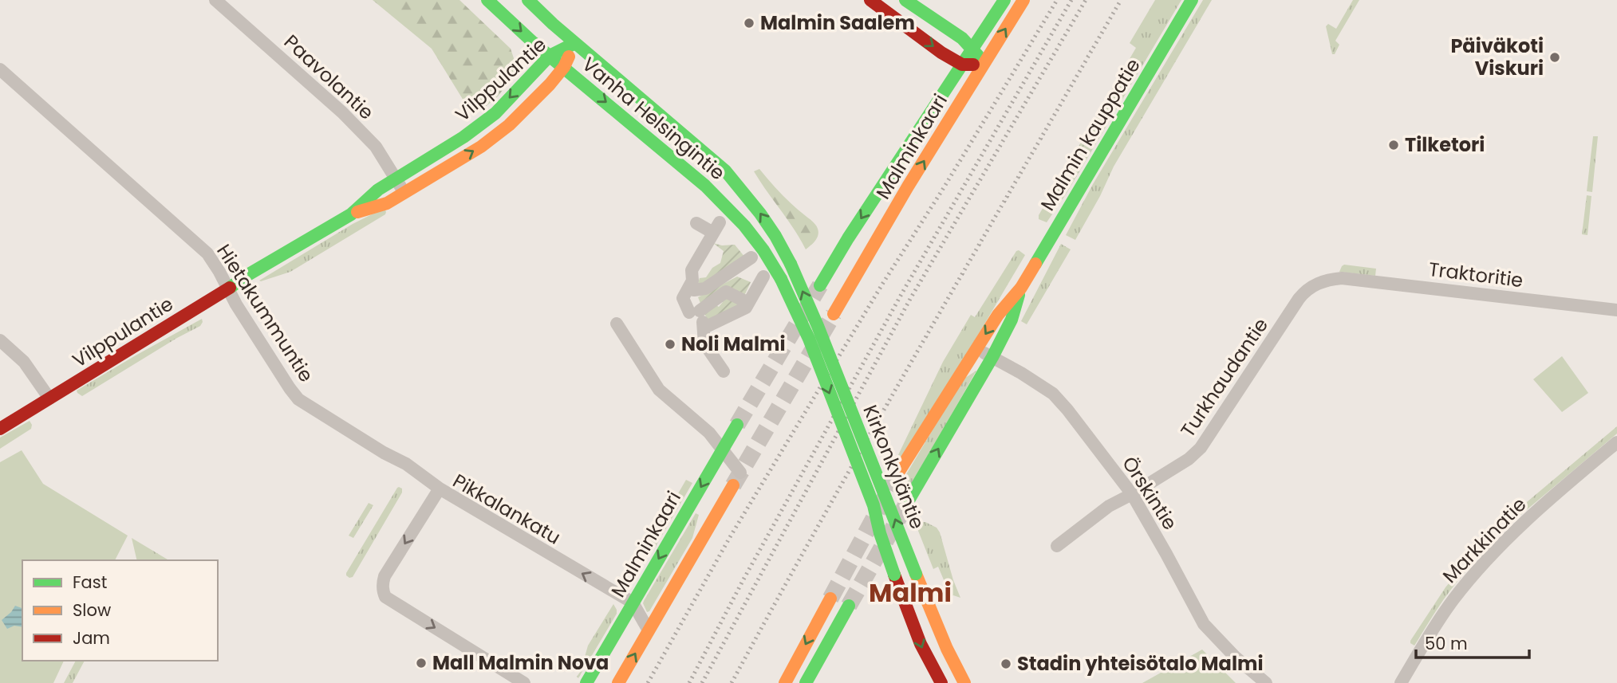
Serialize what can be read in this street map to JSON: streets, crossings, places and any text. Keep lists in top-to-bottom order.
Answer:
{
  "streets": {
    "main road": [
      "Vilppulantie",
      "Vanha Helsingintie",
      "Malmin kauppatie",
      "Malminkaari",
      "Kirkonkyläntie"
    ],
    "street": [
      "Paavolantie",
      "Traktoritie",
      "Hietakummuntie",
      "Turkhaudantie",
      "Örskintie",
      "Pikkalankatu",
      "Markkinatie"
    ]
  },
  "crossings": [
    ["Paavolantie", "Vilppulantie"],
    ["Vilppulantie", "Vanha Helsingintie"],
    ["Vilppulantie", "Hietakummuntie"],
    ["Vanha Helsingintie", "Kirkonkyläntie"],
    ["Malmin kauppatie", "Örskintie"],
    ["Malminkaari", "Pikkalankatu"],
    ["Traktoritie", "Turkhaudantie"],
    ["Hietakummuntie", "Pikkalankatu"],
    ["Turkhaudantie", "Örskintie"]
  ],
  "districts": ["Malmi"],
  "places": [
    "Malmin Saalem",
    "Päiväkoti Viskuri",
    "Tilketori",
    "Noli Malmi",
    "Mall Malmin Nova",
    "Stadin yhteisötalo Malmi"
  ],
  "legend": ["Fast", "Slow", "Jam"],
  "scale_bar": "50 m"
}
